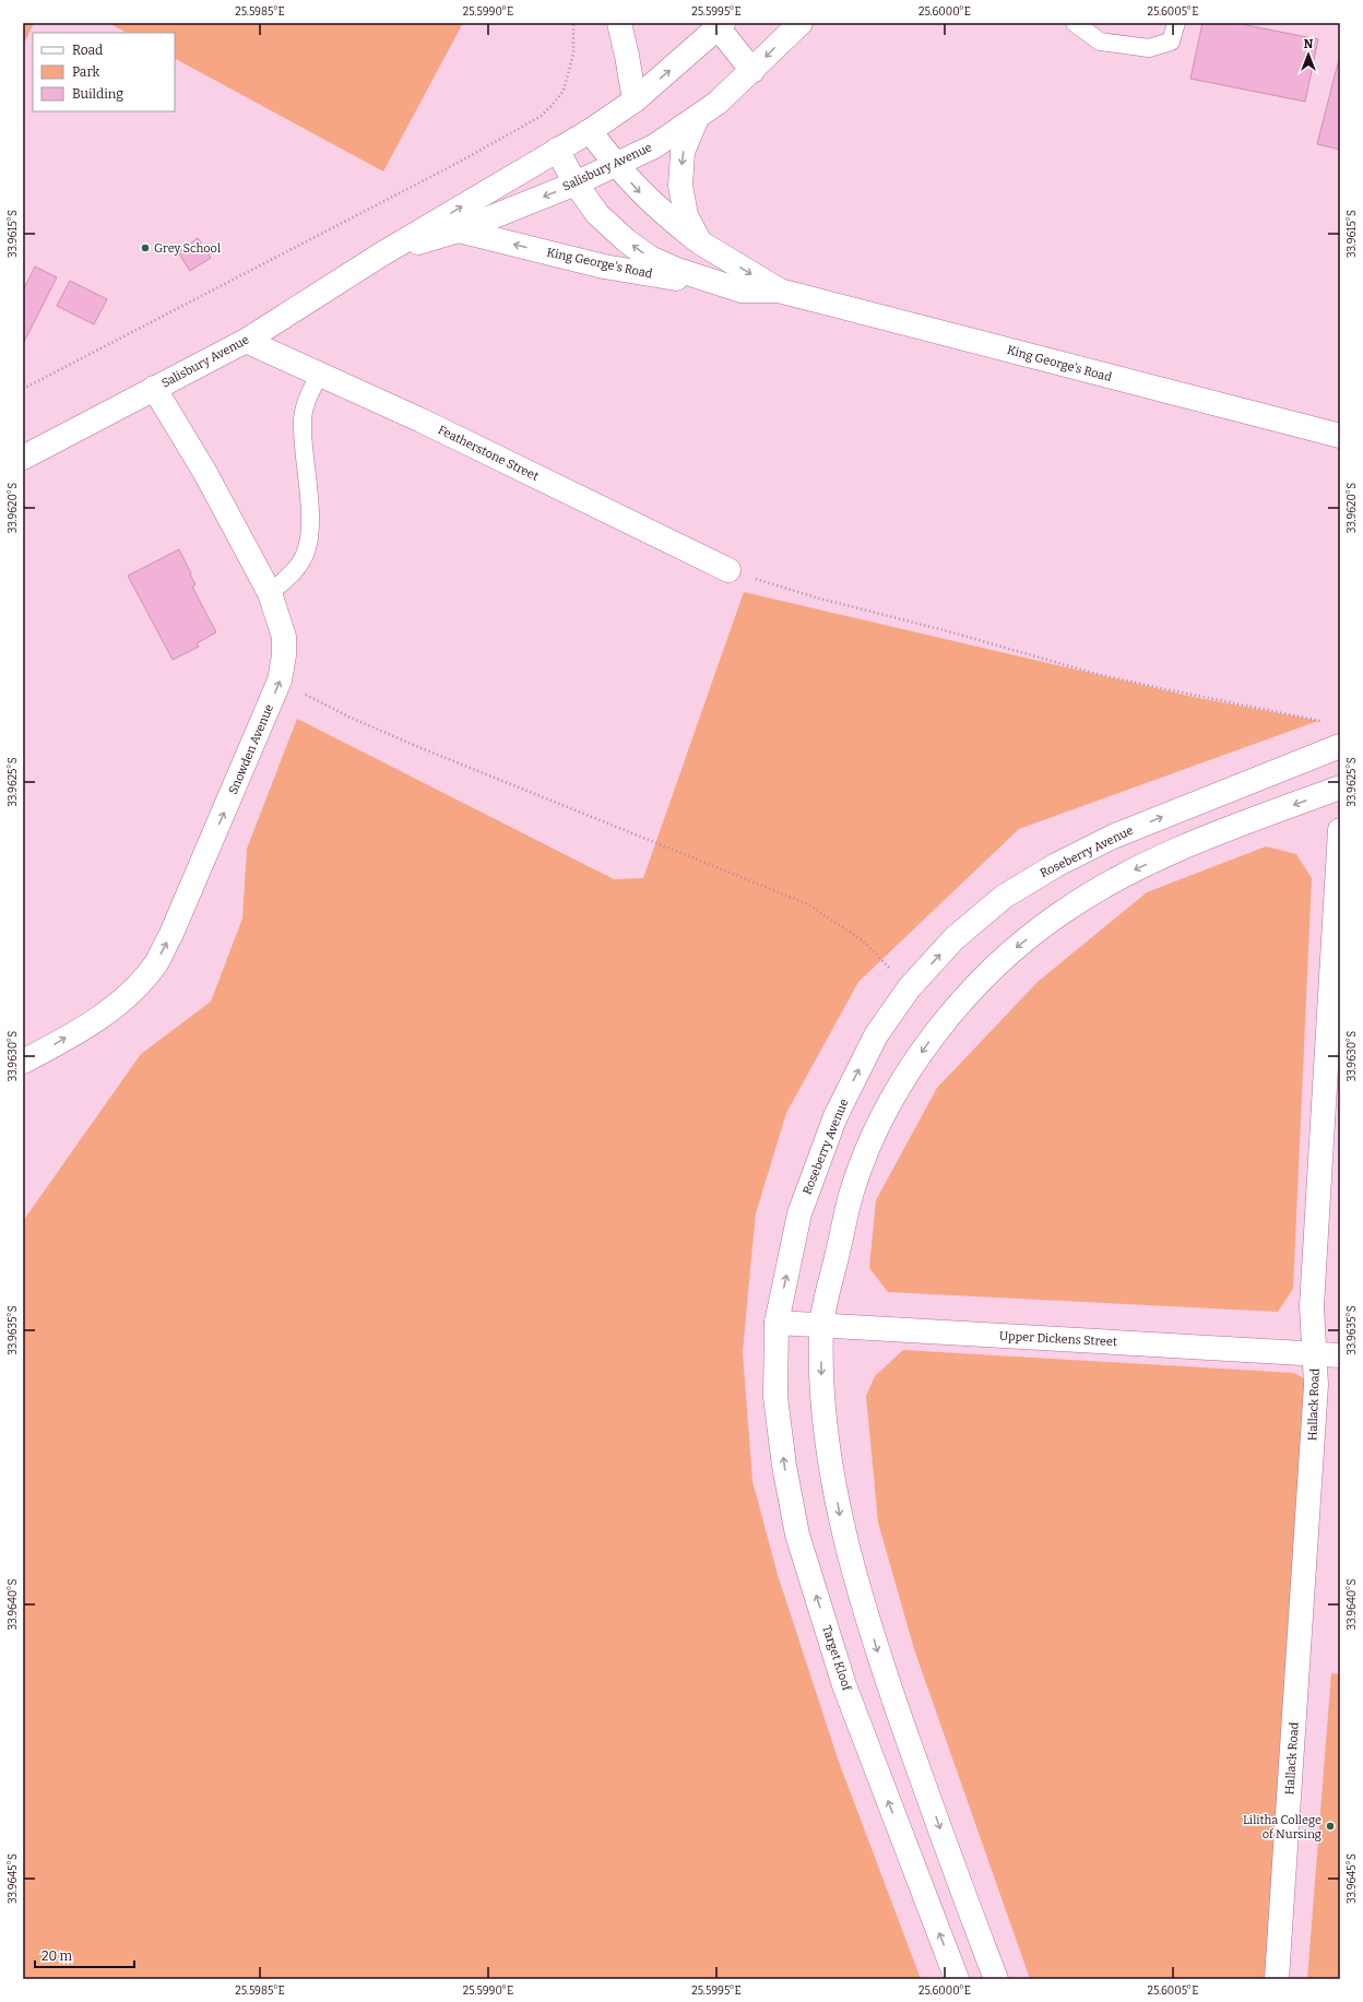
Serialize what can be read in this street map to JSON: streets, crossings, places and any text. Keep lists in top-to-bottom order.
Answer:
{
  "streets": {
    "street": [
      "Salisbury Avenue",
      "King George's Road",
      "Featherstone Street",
      "Snowden Avenue",
      "Roseberry Avenue",
      "Upper Dickens Street",
      "Hallack Road",
      "Target Kloof"
    ]
  },
  "crossings": [
    ["Salisbury Avenue", "King George's Road"],
    ["Salisbury Avenue", "Featherstone Street"],
    ["Salisbury Avenue", "Snowden Avenue"],
    ["Roseberry Avenue", "Upper Dickens Street"],
    ["Roseberry Avenue", "Target Kloof"],
    ["Upper Dickens Street", "Hallack Road"],
    ["Upper Dickens Street", "Target Kloof"]
  ],
  "one_way": ["Snowden Avenue"],
  "places": ["Grey School", "Lilitha College of Nursing"],
  "legend": ["Road", "Park", "Building"],
  "scale_bar": "20 m",
  "north": "top",
  "coordinates": [
    "25.5985°E",
    "25.5990°E",
    "25.5995°E",
    "25.6000°E",
    "25.6005°E",
    "33.9615°S",
    "33.9620°S",
    "33.9625°S",
    "33.9630°S",
    "33.9635°S",
    "33.9640°S",
    "33.9645°S"
  ]
}
